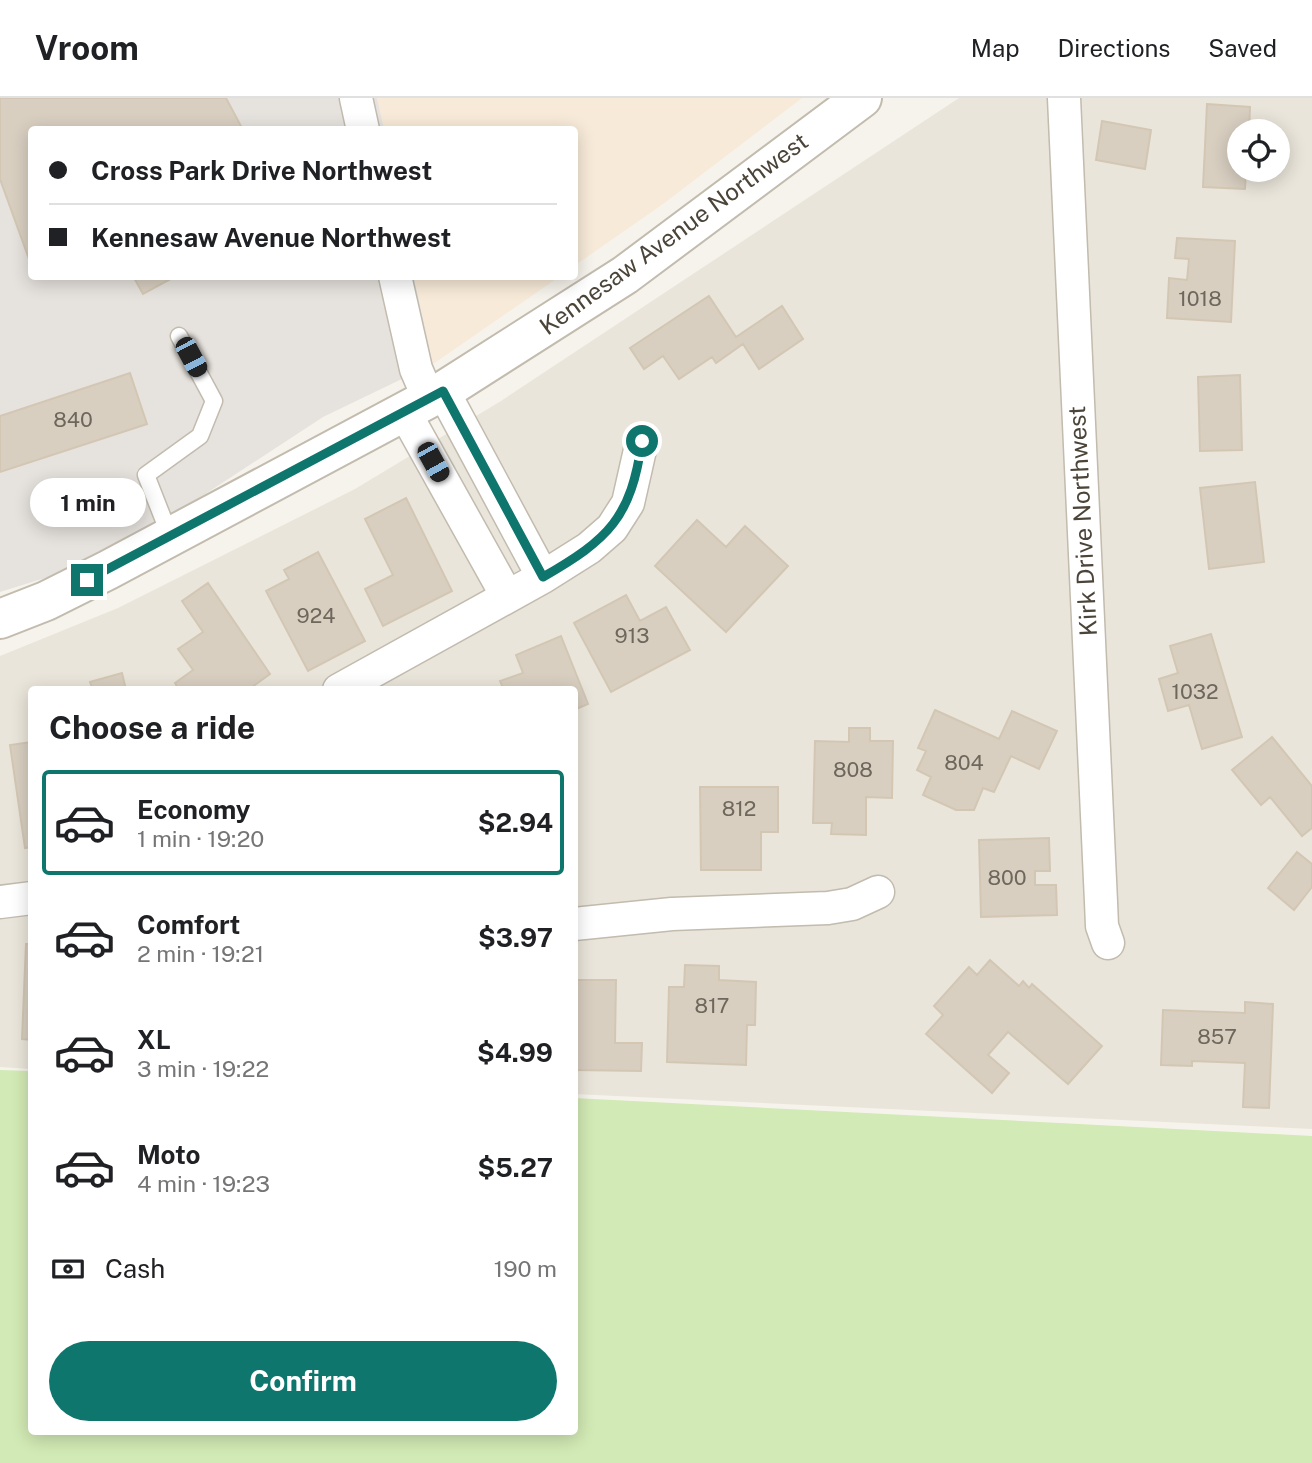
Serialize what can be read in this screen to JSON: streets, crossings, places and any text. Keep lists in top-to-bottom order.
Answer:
{
  "streets": {
    "street": ["Kennesaw Avenue Northwest", "Kirk Drive Northwest"]
  },
  "house_numbers": [
    "1018",
    "840",
    "924",
    "913",
    "1032",
    "804",
    "808",
    "812",
    "800",
    "817",
    "857"
  ],
  "page": {
    "header": "Vroom",
    "nav": ["Map", "Directions", "Saved"],
    "banner": ["Cross Park Drive Northwest", "Kennesaw Avenue Northwest"],
    "bubble": "1 min",
    "heading": "Choose a ride",
    "list": [
      {
        "name": "Economy",
        "note": "1 min · 19:20",
        "value": "$2.94"
      },
      {
        "name": "Comfort",
        "note": "2 min · 19:21",
        "value": "$3.97"
      },
      {
        "name": "XL",
        "note": "3 min · 19:22",
        "value": "$4.99"
      },
      {
        "name": "Moto",
        "note": "4 min · 19:23",
        "value": "$5.27"
      }
    ],
    "pay": ["Cash", "190 m"],
    "buttons": "Confirm"
  }
}
